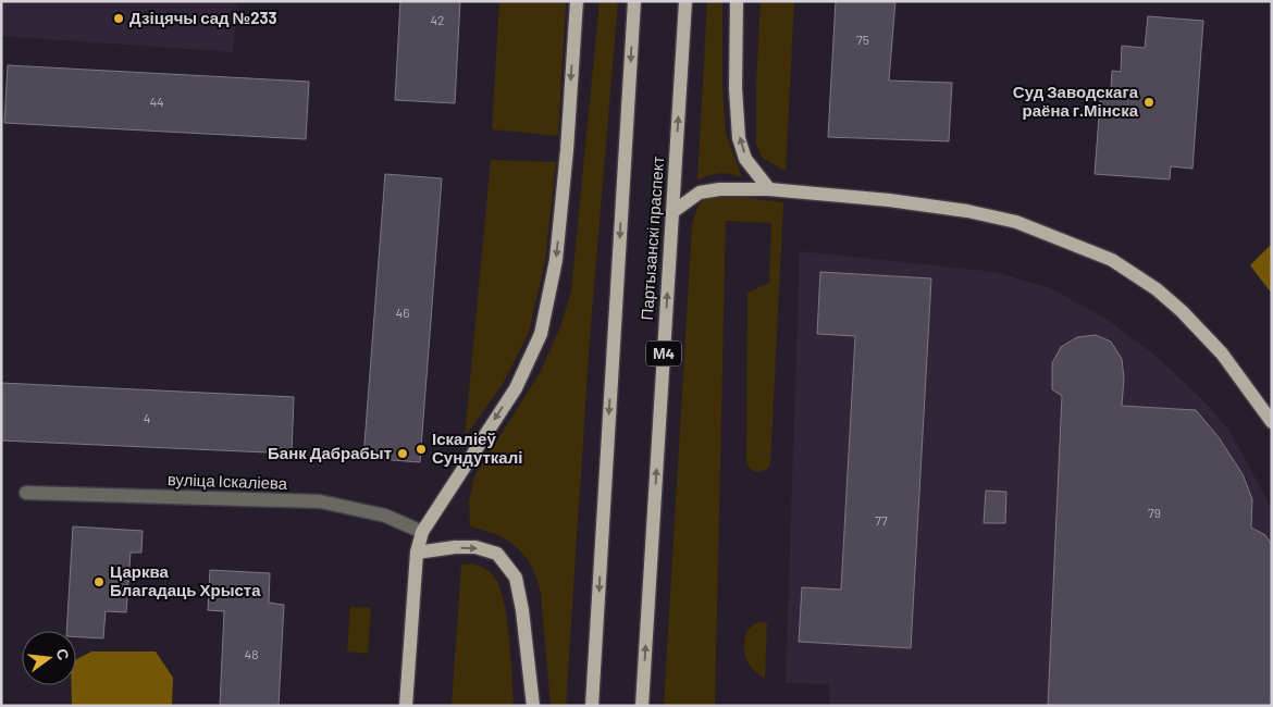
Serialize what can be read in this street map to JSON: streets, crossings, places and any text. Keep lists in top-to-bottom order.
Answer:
{
  "streets": {
    "main road": ["Партызанскі праспект", "М4"],
    "street": ["вуліца Іскаліева"]
  },
  "places": [
    "Дзіцячы сад №233",
    "Суд Заводскага раёна г.Мінска",
    "Іскаліеў Сундуткалі",
    "Банк Дабрабыт",
    "Царква Благадаць Хрыста"
  ],
  "house_numbers": [
    "42",
    "75",
    "44",
    "46",
    "4",
    "79",
    "77",
    "48"
  ],
  "north": "right"
}
